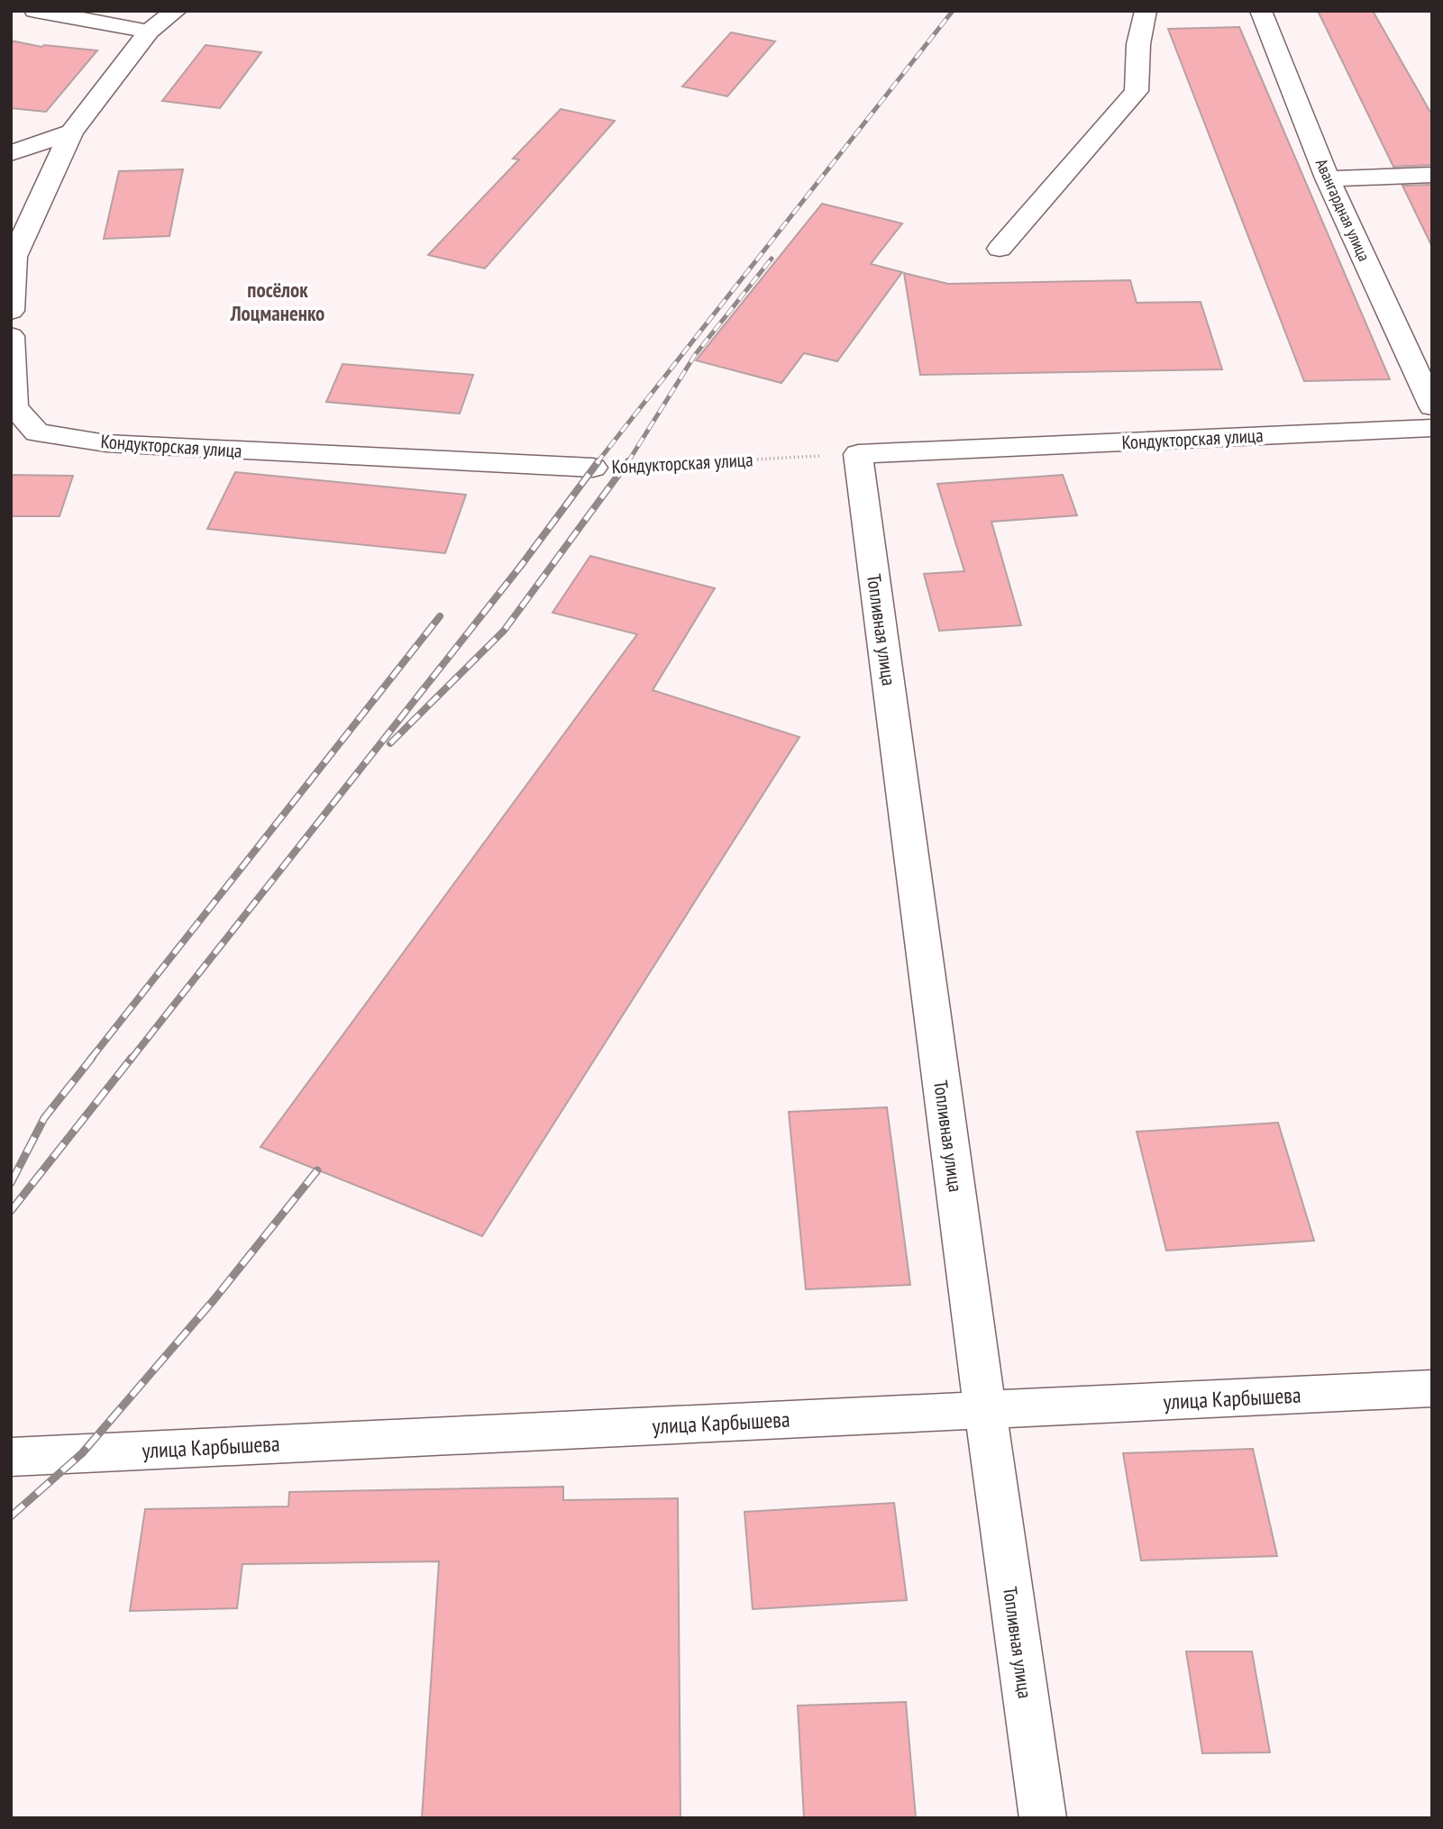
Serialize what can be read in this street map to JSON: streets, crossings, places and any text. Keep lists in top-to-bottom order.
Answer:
{
  "streets": {
    "street": [
      "Авангардная улица",
      "Кондукторская улица",
      "Топливная улица",
      "улица Карбышева"
    ]
  },
  "crossings": [
    ["Кондукторская улица", "Топливная улица"],
    ["Топливная улица", "улица Карбышева"]
  ],
  "districts": ["посёлок Лоцманенко"]
}
